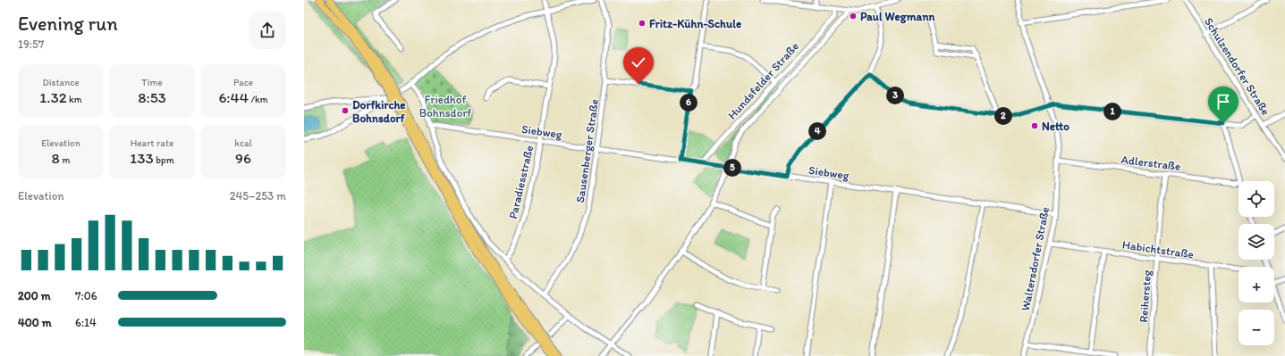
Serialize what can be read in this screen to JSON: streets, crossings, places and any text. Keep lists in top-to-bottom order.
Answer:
{
  "streets": {
    "street": [
      "Schulzendorfer Straße",
      "Hundsfelder Straße",
      "Siebweg",
      "Sausenberger Straße",
      "Adlerstraße",
      "Paradiesstraße",
      "Habichtstraße",
      "Waltersdorfer Straße",
      "Reihersteg"
    ]
  },
  "crossings": [
    ["Hundsfelder Straße", "Siebweg"],
    ["Siebweg", "Sausenberger Straße"],
    ["Siebweg", "Paradiesstraße"],
    ["Siebweg", "Waltersdorfer Straße"],
    ["Adlerstraße", "Waltersdorfer Straße"],
    ["Adlerstraße", "Reihersteg"],
    ["Habichtstraße", "Waltersdorfer Straße"],
    ["Habichtstraße", "Reihersteg"]
  ],
  "parks": ["Friedhof Bohnsdorf"],
  "places": [
    "Paul Wegmann",
    "Fritz-Kühn-Schule",
    "Dorfkirche Bohnsdorf",
    "Netto"
  ],
  "page": {
    "heading": ["Evening run", "19:57"],
    "stats": [
      ["Distance", "1.32 km"],
      ["Time", "8:53"],
      ["Pace", "6:44 /km"],
      ["Elevation", "8 m"],
      ["Heart rate", "133 bpm"],
      ["kcal", "96"]
    ],
    "pins": [
      "3",
      "6",
      "1",
      "2",
      "4",
      "5"
    ],
    "map_buttons": ["+", "−"],
    "chart": ["Elevation", "245–253 m"],
    "list": [
      {
        "name": "200 m",
        "note": "7:06"
      },
      {
        "name": "400 m",
        "note": "6:14"
      }
    ]
  }
}
